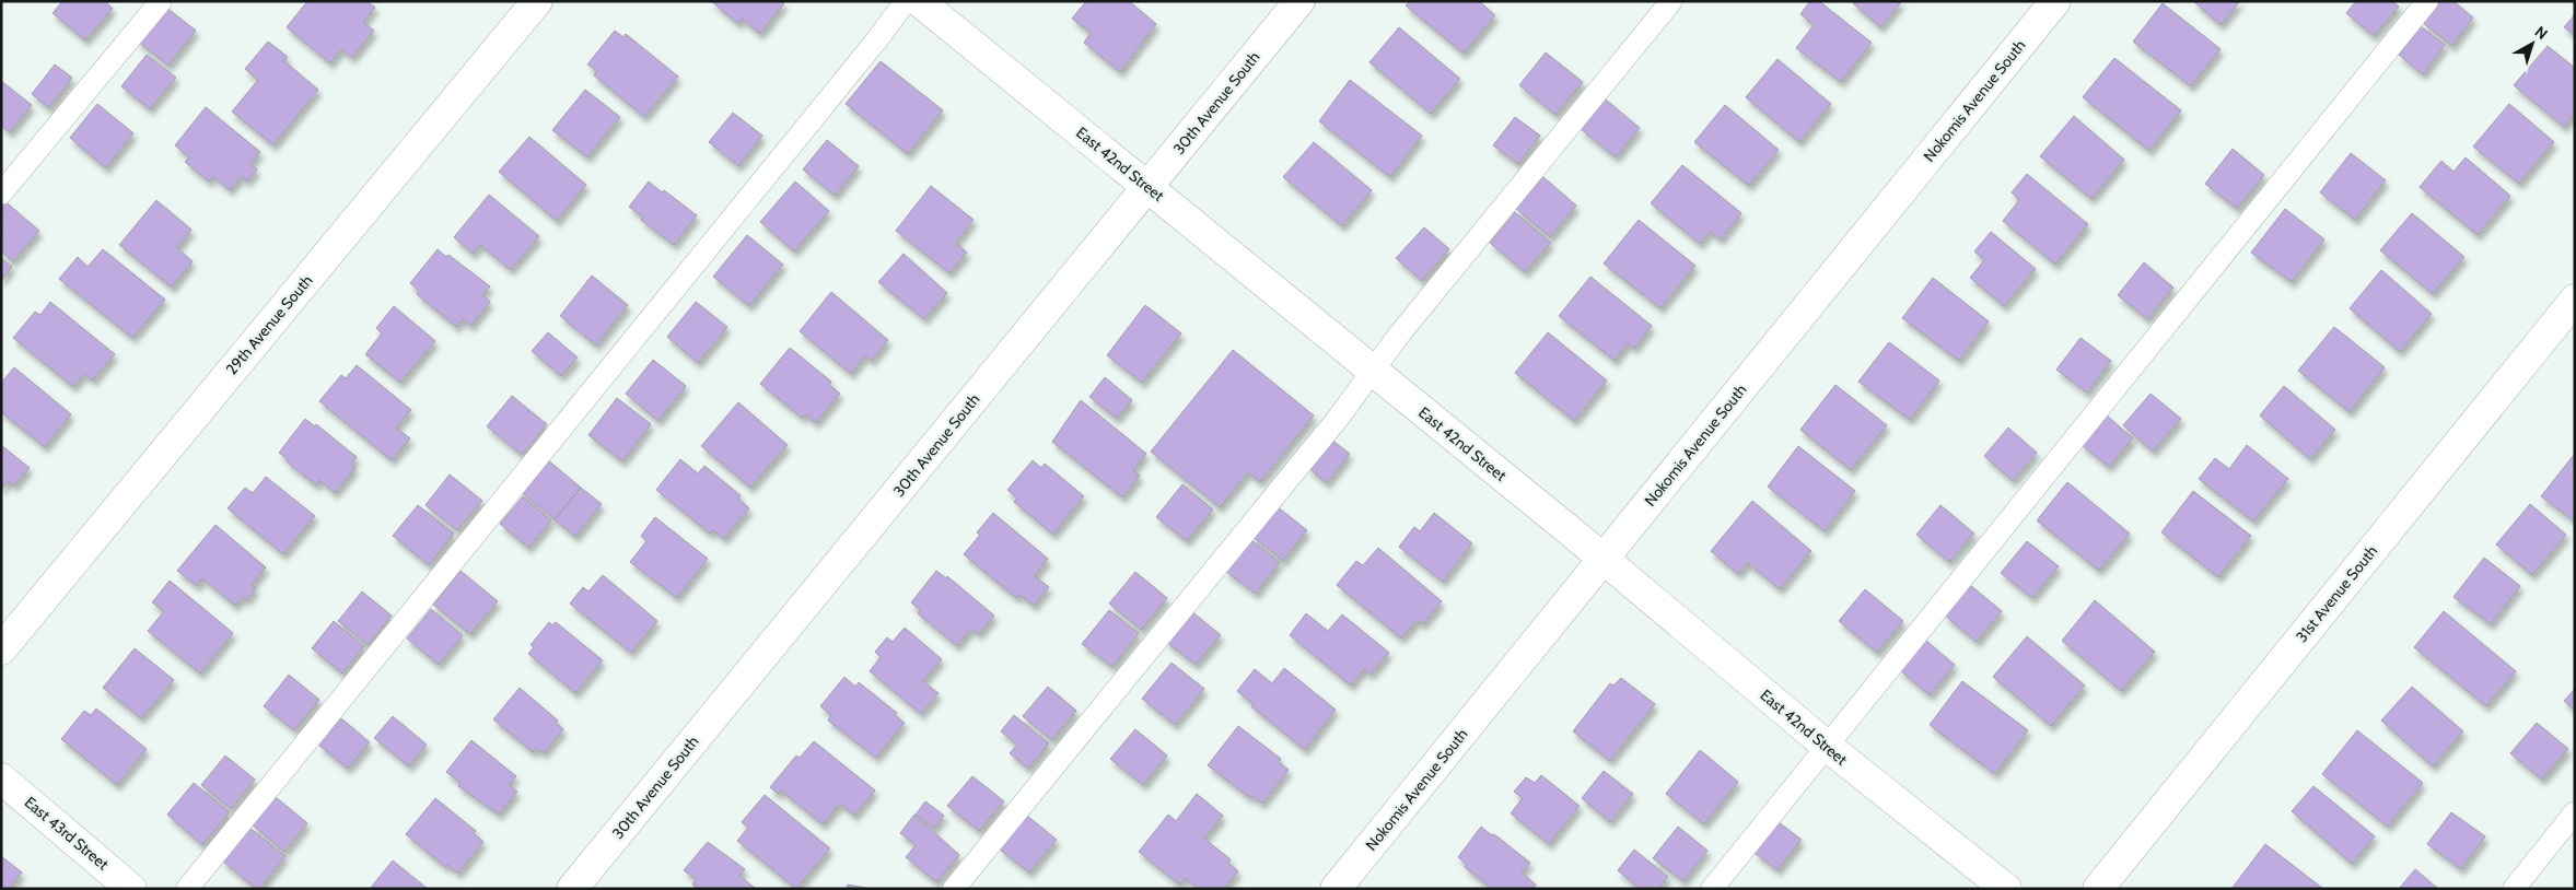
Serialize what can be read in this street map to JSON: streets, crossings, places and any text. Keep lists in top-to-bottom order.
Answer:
{
  "streets": {
    "street": [
      "Nokomis Avenue South",
      "30th Avenue South",
      "East 42nd Street",
      "29th Avenue South",
      "31st Avenue South",
      "East 43rd Street"
    ]
  },
  "crossings": [
    ["Nokomis Avenue South", "East 42nd Street"],
    ["30th Avenue South", "East 42nd Street"]
  ],
  "north": "top right"
}
